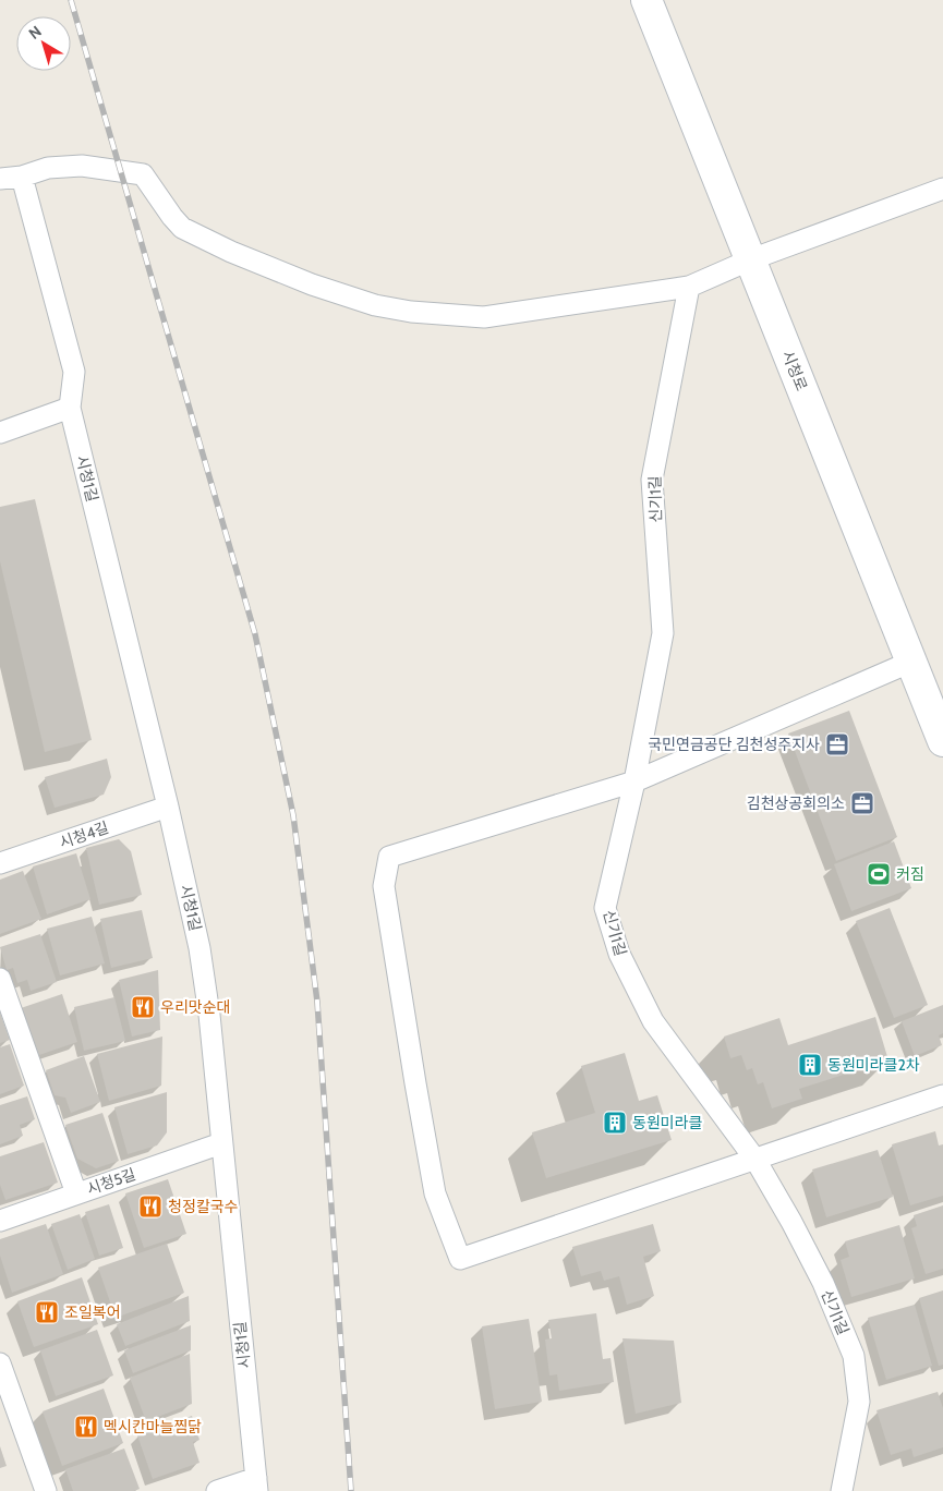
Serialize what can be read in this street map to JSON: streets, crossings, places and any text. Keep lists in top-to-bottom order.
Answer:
{
  "streets": {
    "street": [
      "시청로",
      "시청1길",
      "신기1길",
      "시청4길",
      "시청5길"
    ]
  },
  "crossings": [
    ["시청1길", "시청4길"],
    ["시청1길", "시청5길"]
  ],
  "places": {
    "office": ["국민연금공단 김천성주지사", "김천상공회의소"],
    "sports": ["커짐"],
    "restaurant": [
      "우리맛순대",
      "청정칼국수",
      "조일복어",
      "멕시칸마늘찜닭"
    ],
    "building": ["동원미라클2차", "동원미라클"]
  },
  "north": "top left"
}
